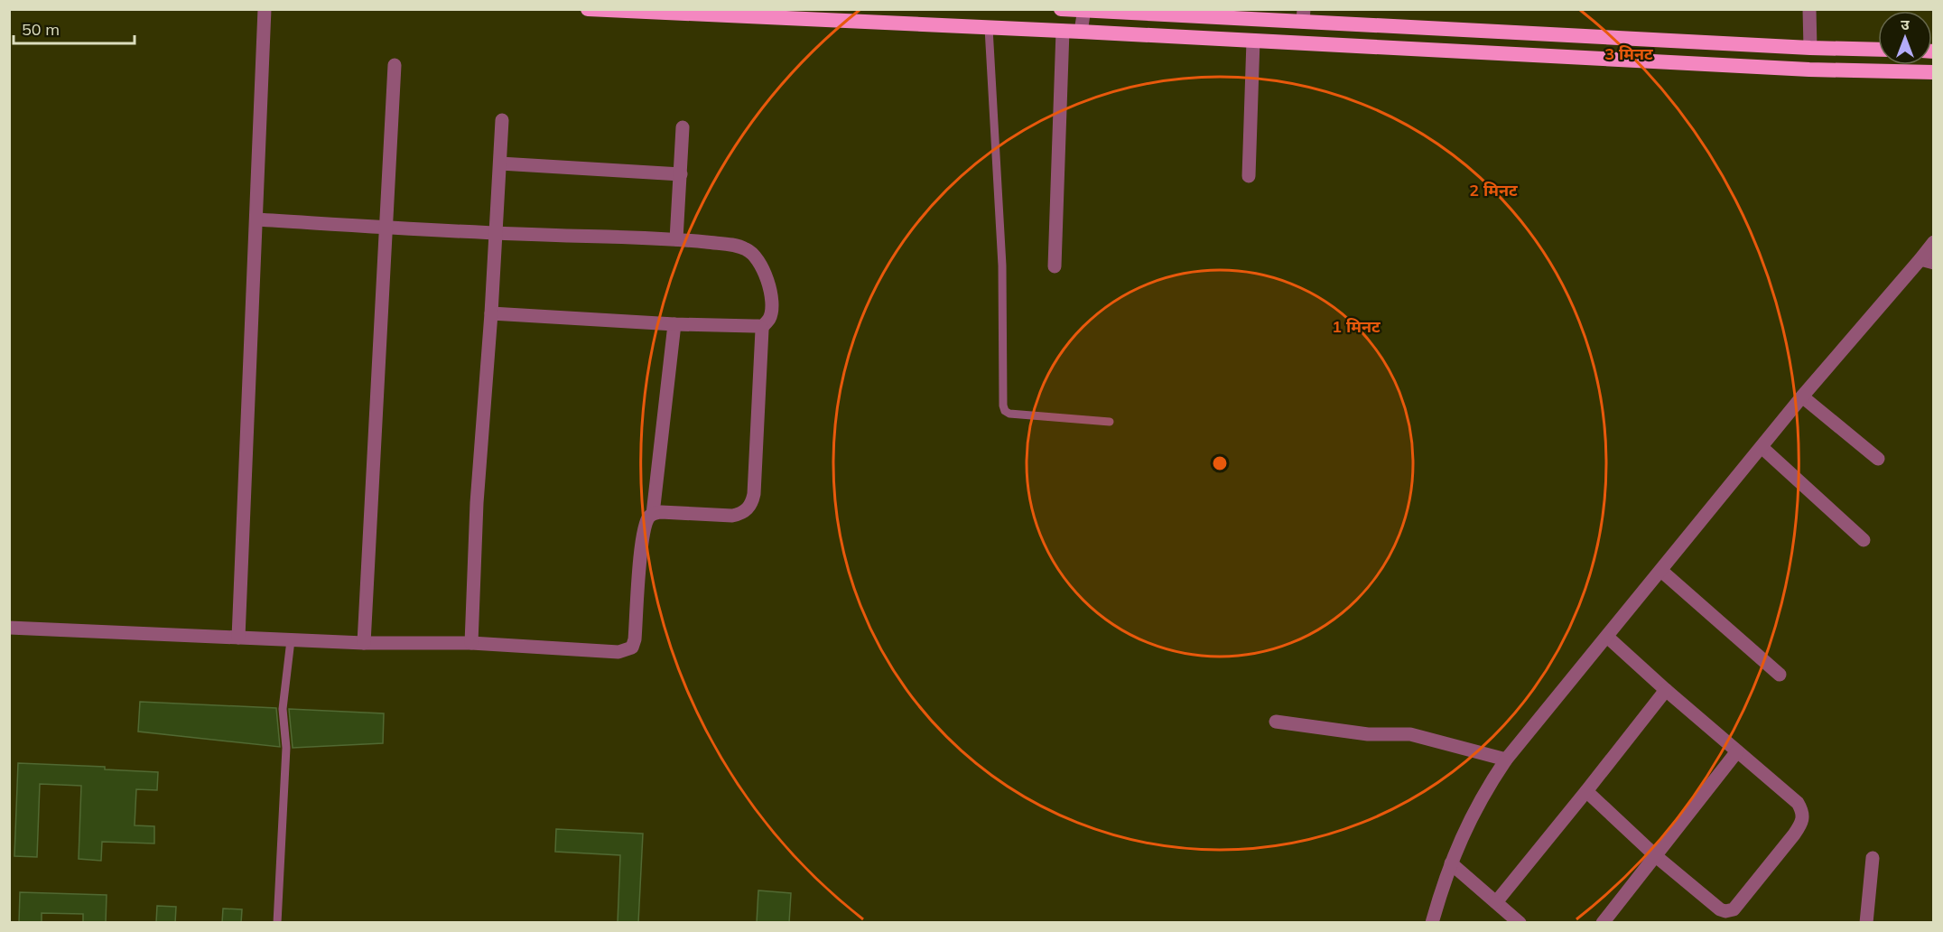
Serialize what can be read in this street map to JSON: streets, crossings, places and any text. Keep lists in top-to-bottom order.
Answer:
{
  "scale_bar": "50 m",
  "north": "top",
  "rings": ["3 मिनट", "2 मिनट", "1 मिनट"]
}
